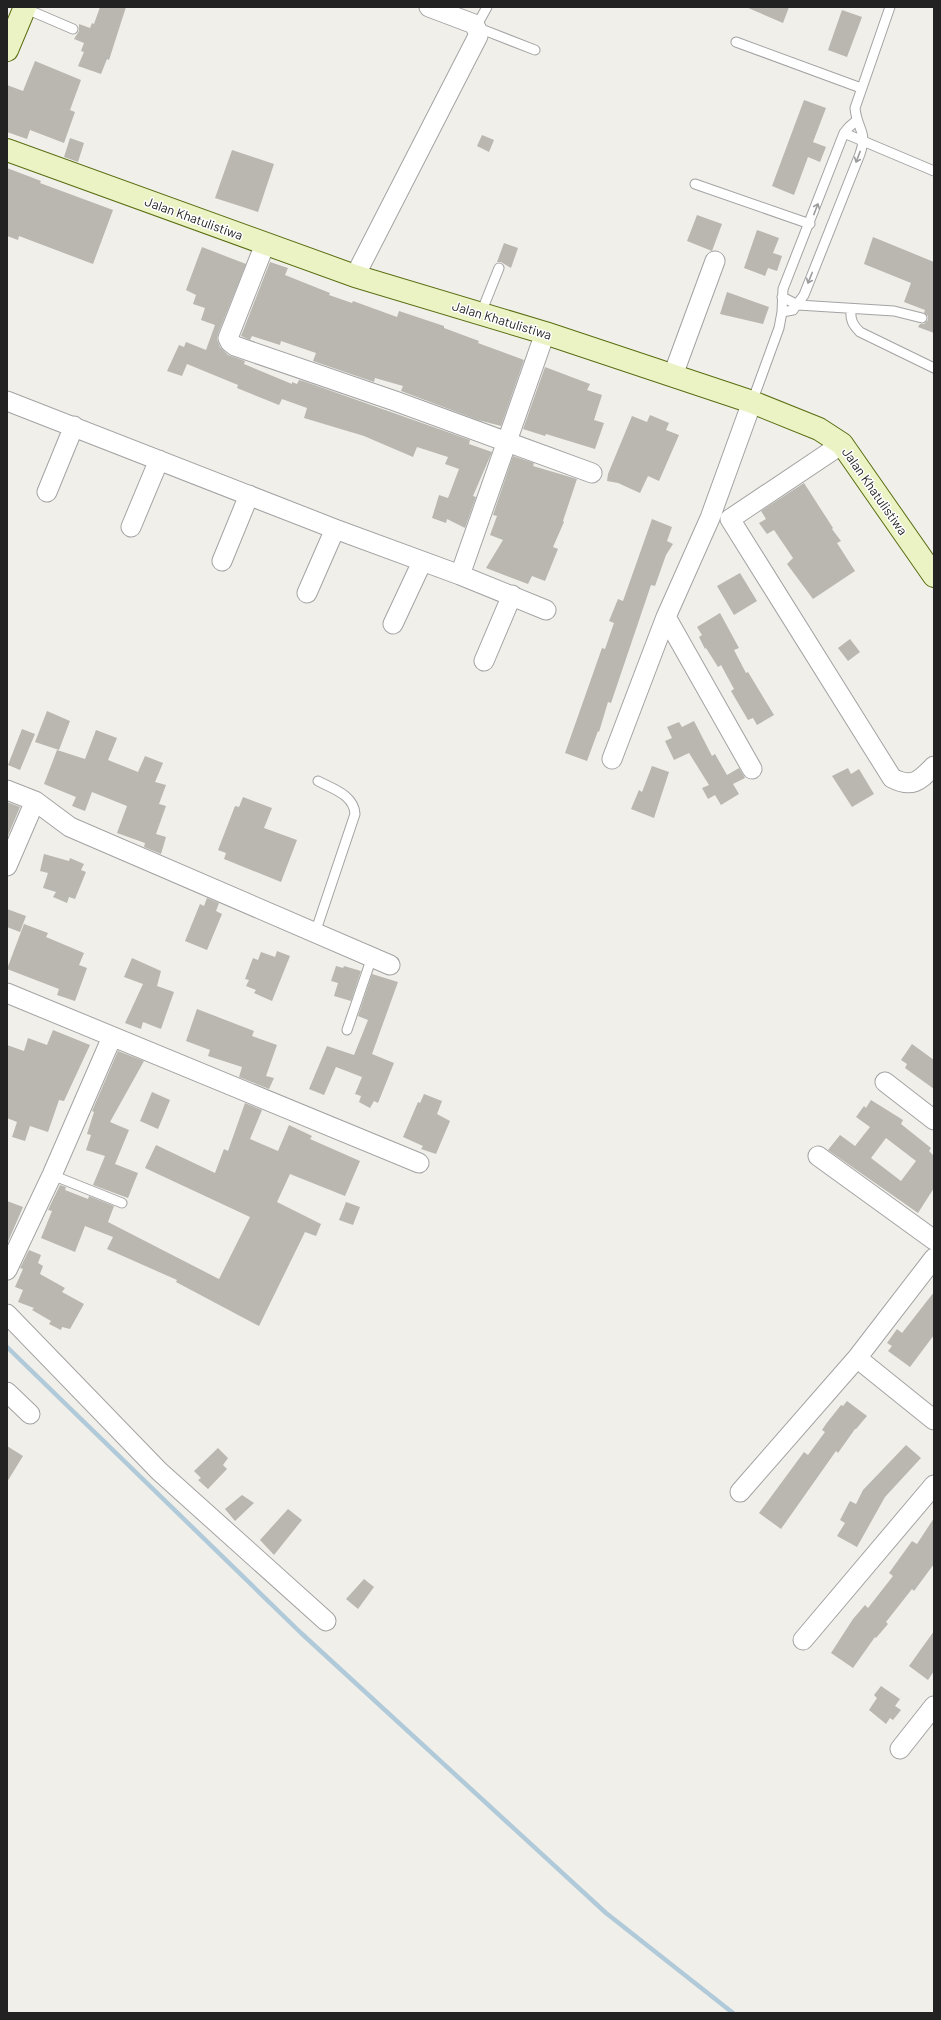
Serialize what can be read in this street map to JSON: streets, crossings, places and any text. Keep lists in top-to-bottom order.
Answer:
{
  "streets": {
    "street": ["Jalan Khatulistiwa"]
  }
}
